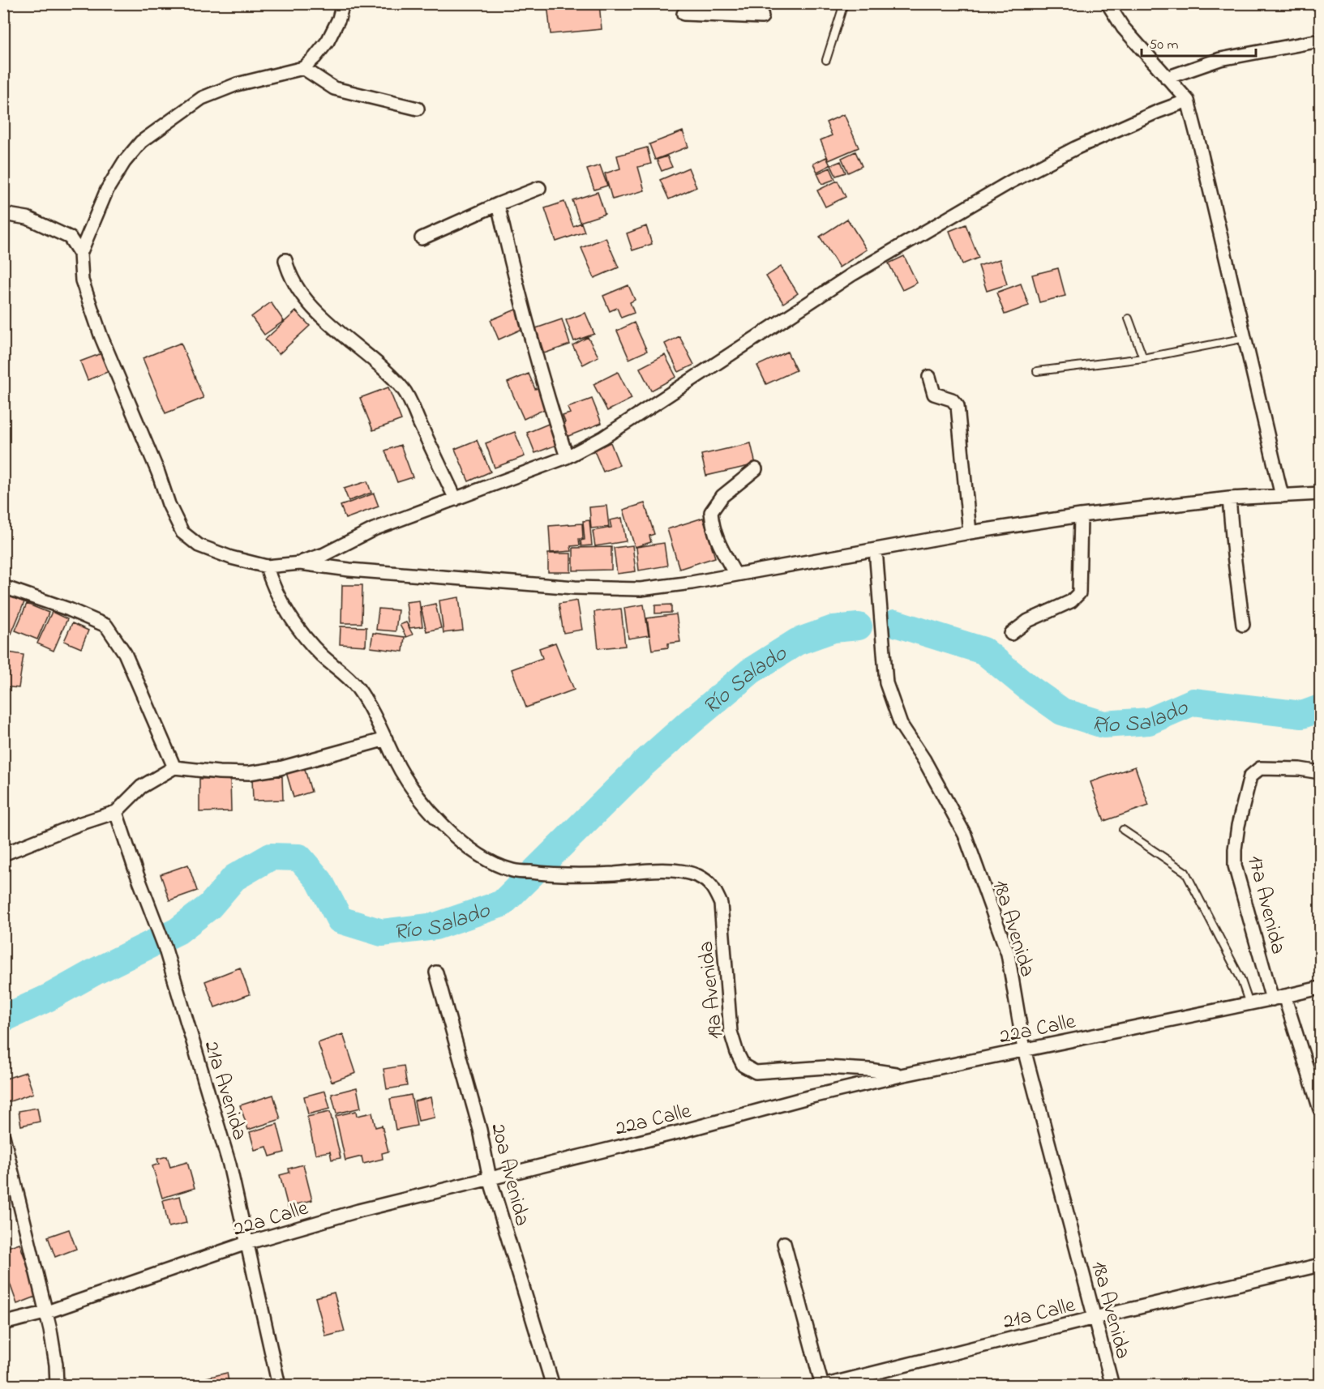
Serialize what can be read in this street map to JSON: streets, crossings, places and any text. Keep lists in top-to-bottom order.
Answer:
{
  "streets": {
    "street": [
      "17a Avenida",
      "18a Avenida",
      "19a Avenida",
      "22a Calle",
      "21a Avenida",
      "20a Avenida",
      "21a Calle"
    ]
  },
  "crossings": [
    ["17a Avenida", "22a Calle"],
    ["18a Avenida", "22a Calle"],
    ["18a Avenida", "21a Calle"],
    ["19a Avenida", "22a Calle"],
    ["22a Calle", "21a Avenida"],
    ["22a Calle", "20a Avenida"]
  ],
  "water": ["Río Salado"],
  "scale_bar": "50 m"
}
